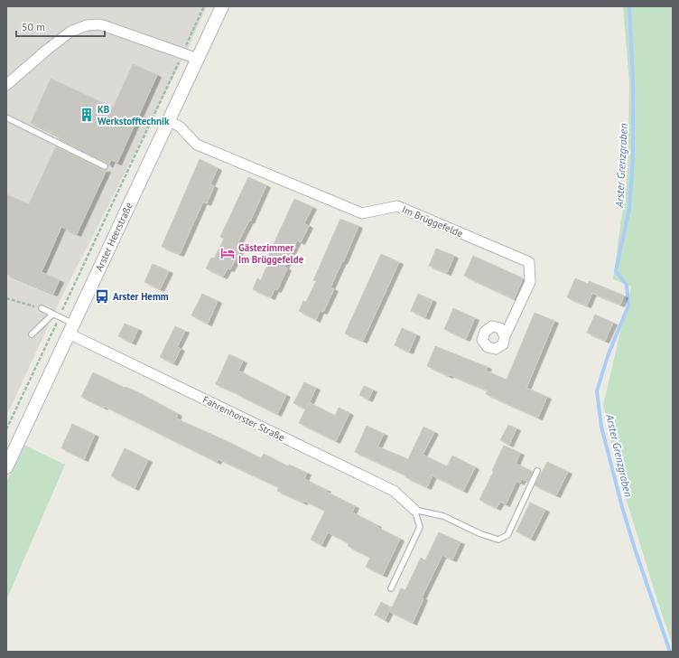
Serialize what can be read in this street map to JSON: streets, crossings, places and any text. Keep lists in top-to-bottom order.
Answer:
{
  "streets": {
    "street": ["Im Brüggefelde", "Arster Heerstraße", "Fahrenhorster Straße"]
  },
  "crossings": [
    ["Im Brüggefelde", "Arster Heerstraße"],
    ["Arster Heerstraße", "Fahrenhorster Straße"]
  ],
  "water": ["Arster Grenzgraben"],
  "places": {
    "building": ["KB Werkstofftechnik"],
    "hotel": ["Gästezimmer Im Brüggefelde"],
    "bus stop": ["Arster Hemm"]
  },
  "scale_bar": "50 m"
}
